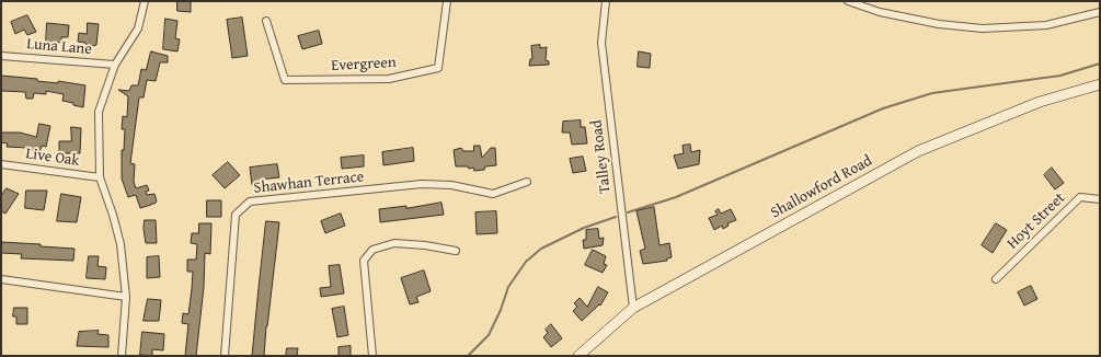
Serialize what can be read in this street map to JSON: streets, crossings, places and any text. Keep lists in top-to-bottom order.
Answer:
{
  "streets": {
    "street": [
      "Luna Lane",
      "Evergreen",
      "Talley Road",
      "Live Oak",
      "Shawhan Terrace",
      "Shallowford Road",
      "Hoyt Street"
    ]
  },
  "crossings": [
    ["Talley Road", "Shallowford Road"]
  ]
}
